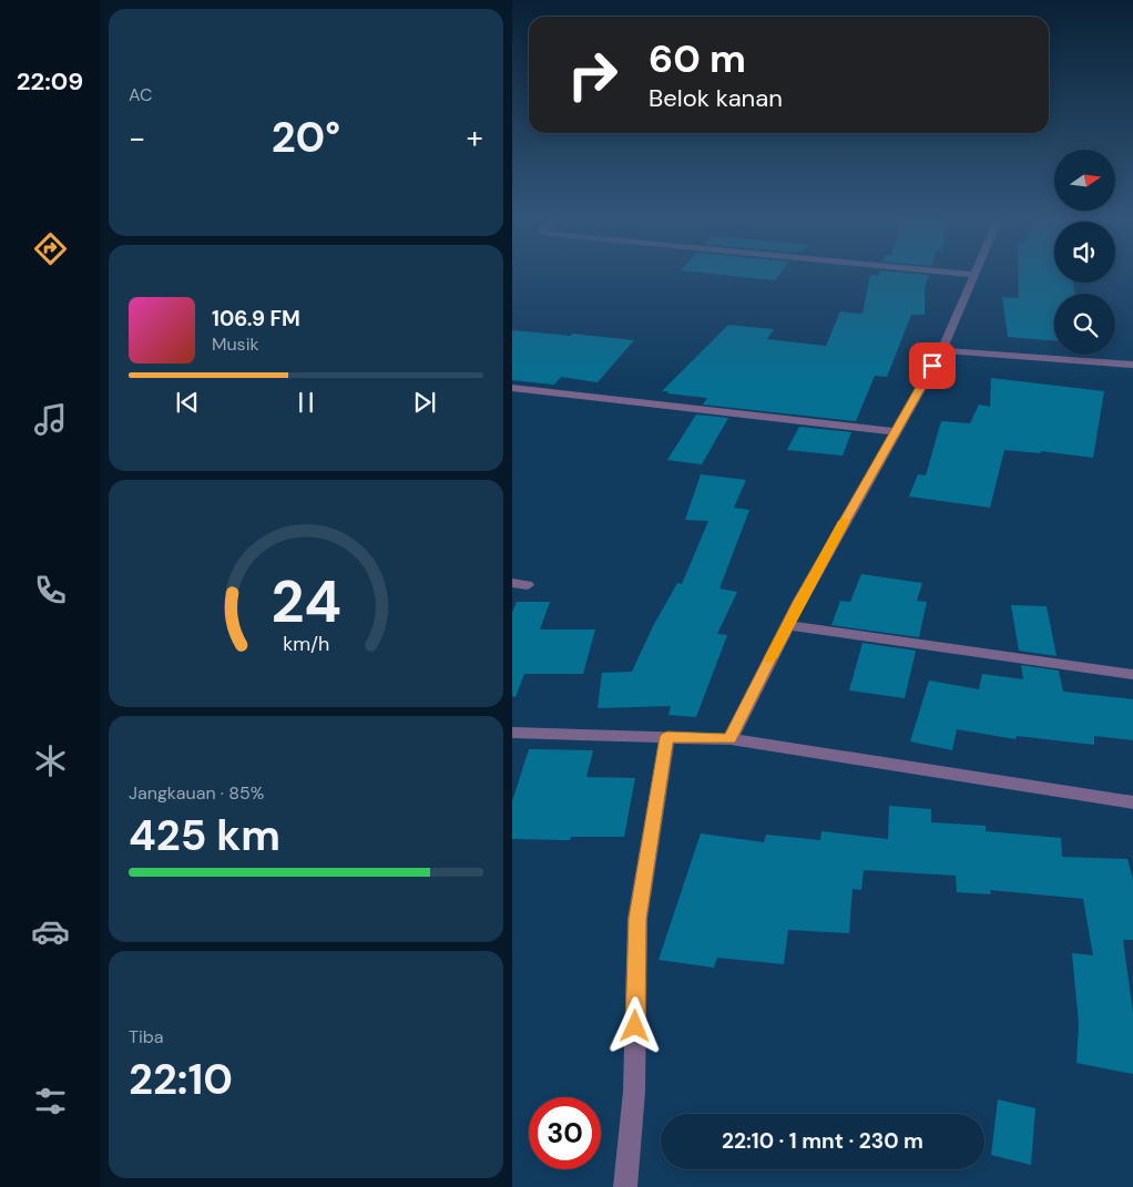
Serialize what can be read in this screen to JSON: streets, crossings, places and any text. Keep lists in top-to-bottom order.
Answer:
{
  "north": "right",
  "page": {
    "tabs": "22:09",
    "tile": [
      "AC",
      ["Jangkauan · 85%", "425 km"],
      ["Tiba", "22:10"]
    ],
    "turn": ["60 m", "Belok kanan"],
    "heat": ["−", "20°", "+"],
    "song": ["106.9 FM", "Musik"],
    "limit": "30",
    "trip": "22:10 · 1 mnt · 230 m",
    "gauge": ["24", "km/h"]
  }
}
